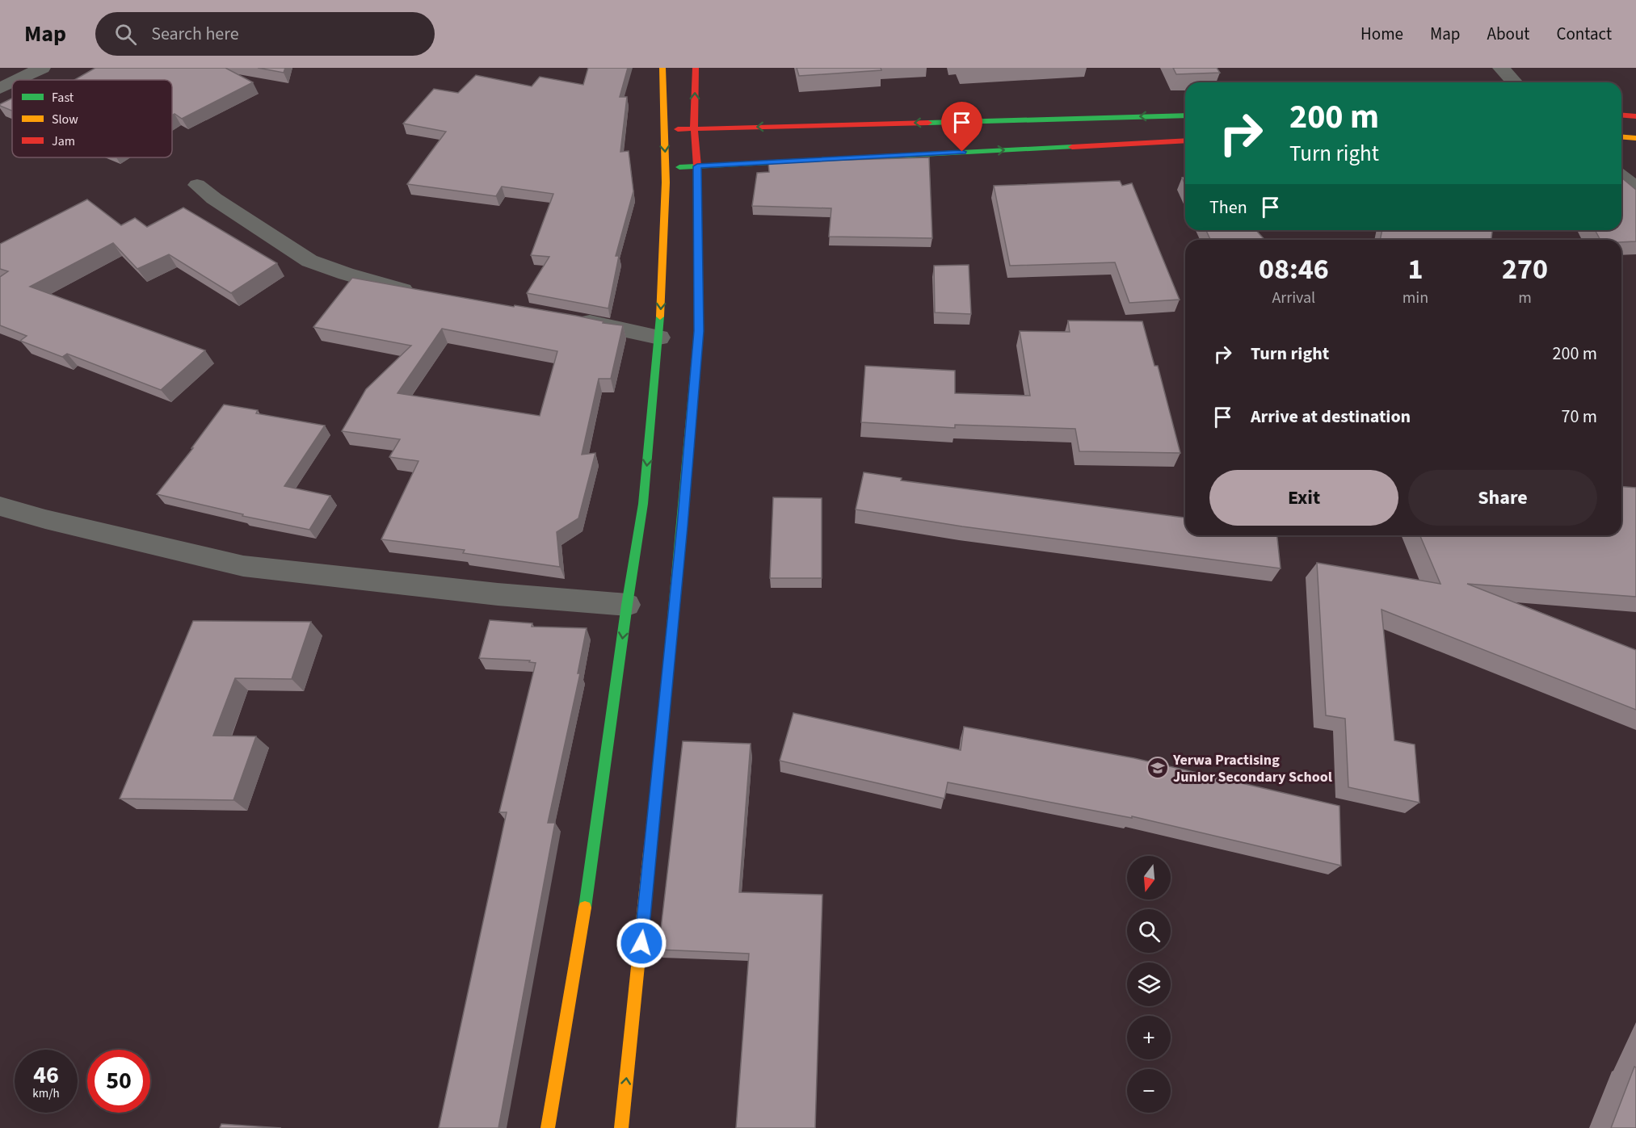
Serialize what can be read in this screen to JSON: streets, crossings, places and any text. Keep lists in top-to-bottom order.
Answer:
{
  "places": {
    "school or university": ["Yerwa Practising Junior Secondary School"]
  },
  "legend": ["Fast", "Slow", "Jam"],
  "north": "bottom",
  "page": {
    "header": "Map",
    "search": "Search here",
    "nav": [
      "Home",
      "Map",
      "About",
      "Contact"
    ],
    "turn": ["200 m", "Turn right"],
    "then": "Then",
    "eta": [
      "08:46",
      "Arrival",
      "1",
      "min",
      "270",
      "m"
    ],
    "list": [
      {
        "name": "Turn right",
        "value": "200 m"
      },
      {
        "name": "Arrive at destination",
        "value": "70 m"
      }
    ],
    "buttons": ["Exit", "Share"],
    "map_buttons": ["+", "−"],
    "speed": "46 km/h",
    "limit": "50"
  }
}
